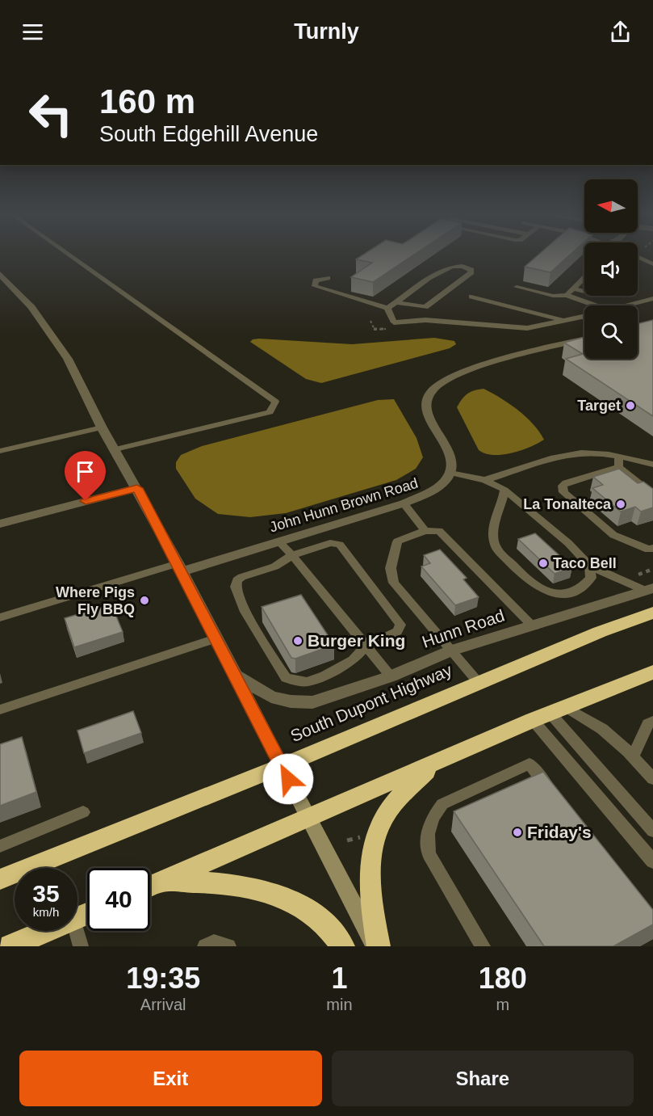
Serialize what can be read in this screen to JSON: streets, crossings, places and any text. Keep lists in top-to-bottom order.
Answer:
{
  "streets": {
    "highway": ["South Dupont Highway"],
    "street": ["John Hunn Brown Road", "Hunn Road"]
  },
  "places": [
    "Target",
    "La Tonalteca",
    "Taco Bell",
    "Where Pigs Fly BBQ",
    "Burger King",
    "Friday's"
  ],
  "north": "left",
  "page": {
    "header": "Turnly",
    "turn": ["160 m", "South Edgehill Avenue"],
    "speed": "35 km/h",
    "limit": "40",
    "eta": [
      "19:35",
      "Arrival",
      "1",
      "min",
      "180",
      "m"
    ],
    "buttons": ["Exit", "Share"]
  }
}
